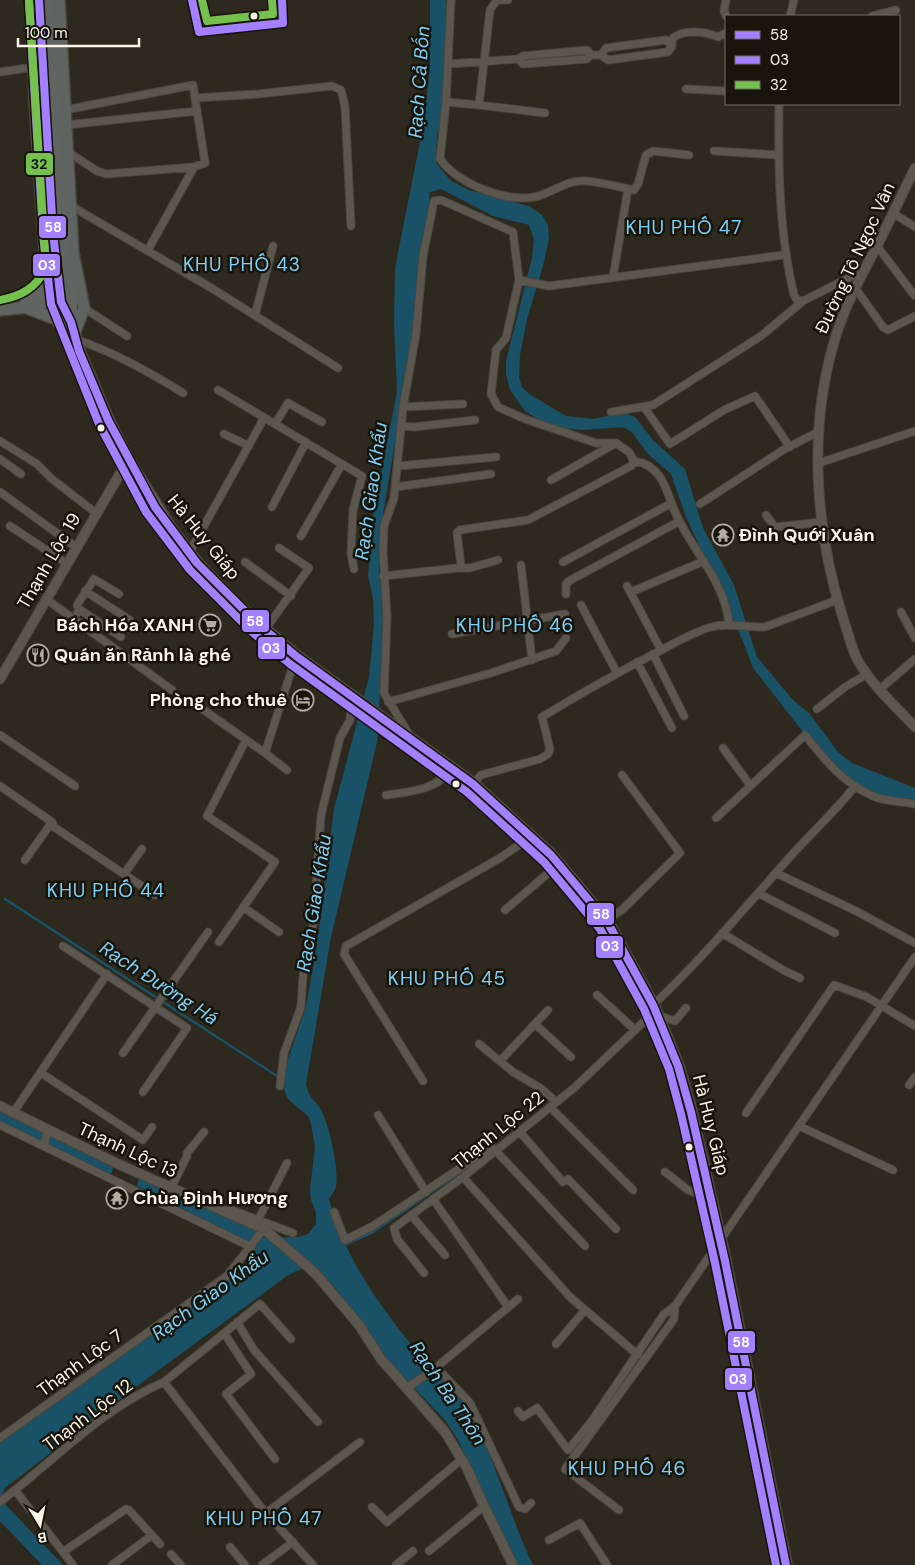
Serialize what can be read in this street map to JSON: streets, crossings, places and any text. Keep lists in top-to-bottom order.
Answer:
{
  "streets": {
    "main road": ["Hà Huy Giáp"],
    "street": [
      "Đường Tô Ngọc Vân",
      "Thạnh Lộc 19",
      "Thạnh Lộc 22",
      "Thạnh Lộc 13",
      "Thạnh Lộc 7",
      "Thạnh Lộc 12"
    ]
  },
  "crossings": [
    ["Hà Huy Giáp", "Thạnh Lộc 19"],
    ["Hà Huy Giáp", "Thạnh Lộc 22"],
    ["Thạnh Lộc 13", "Thạnh Lộc 7"]
  ],
  "districts": [
    "KHU PHỐ 47",
    "KHU PHỐ 43",
    "KHU PHỐ 46",
    "KHU PHỐ 44",
    "KHU PHỐ 45",
    "KHU PHỐ 46",
    "KHU PHỐ 47"
  ],
  "water": [
    "Rạch Cả Bốn",
    "Rạch Giao Khẩu",
    "Rạch Đường Há",
    "Rạch Ba Thôn"
  ],
  "places": {
    "temple": ["Đình Quới Xuân", "Chùa Định Hương"],
    "supermarket": ["Bách Hóa XANH"],
    "restaurant": ["Quán ăn Rảnh là ghé"],
    "hotel": ["Phòng cho thuê"]
  },
  "lines": ["transit line 58", "transit line 32", "transit line 03"],
  "legend": ["58", "03", "32"],
  "scale_bar": "100 m",
  "north": "bottom"
}
